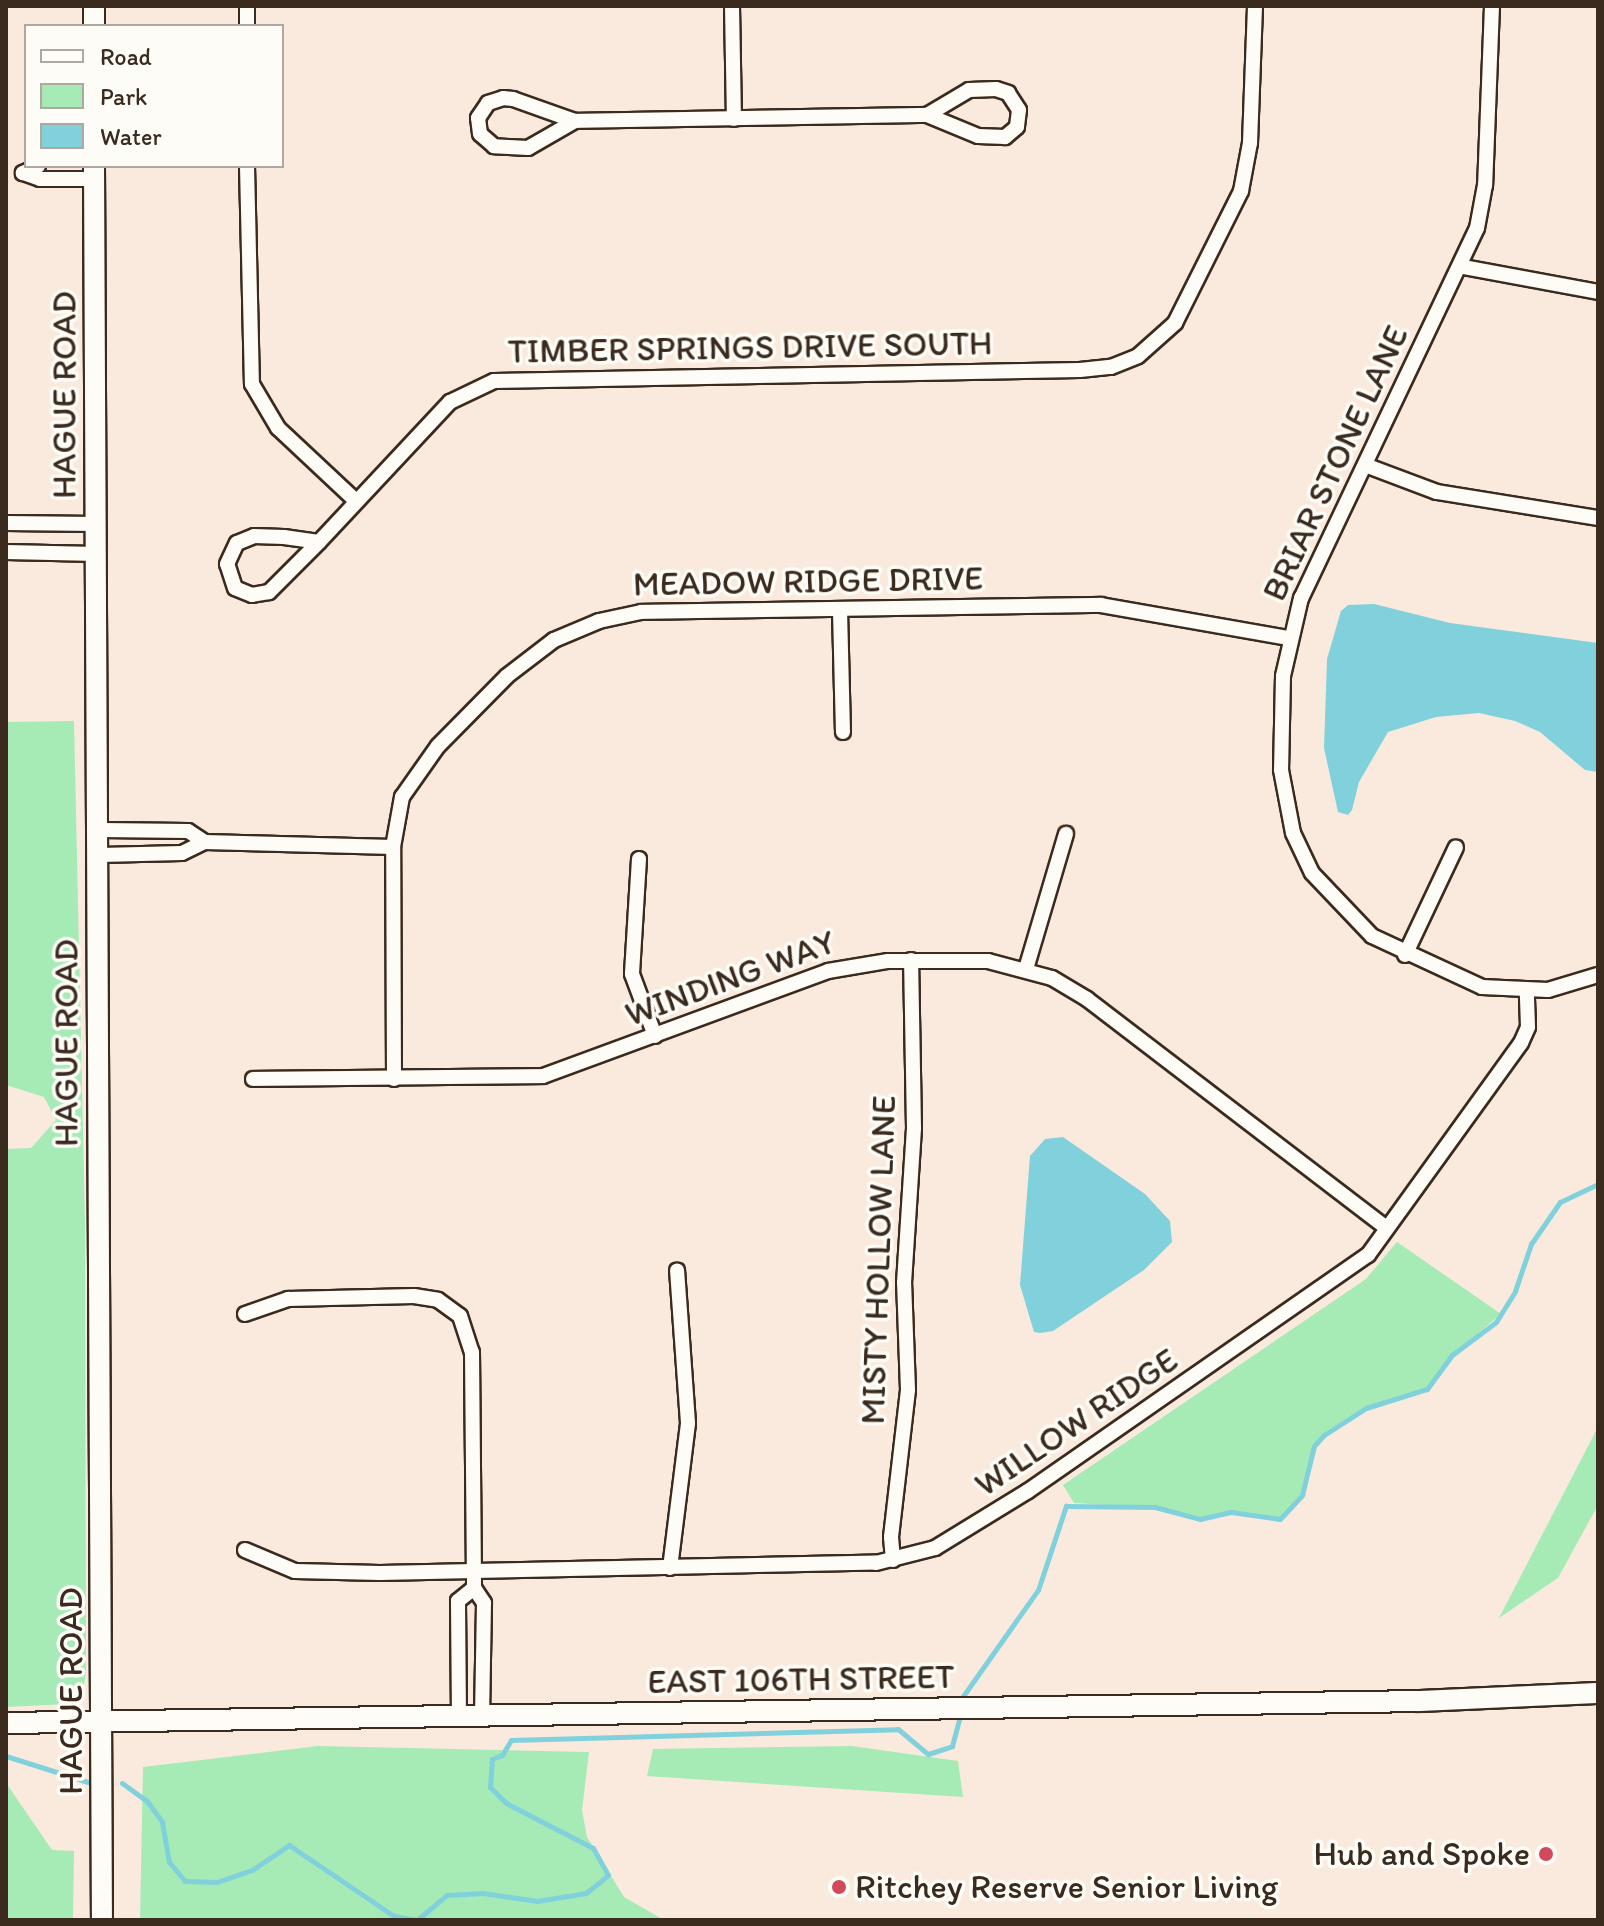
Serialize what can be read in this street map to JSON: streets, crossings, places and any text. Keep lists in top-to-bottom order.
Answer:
{
  "streets": {
    "street": [
      "TIMBER SPRINGS DRIVE SOUTH",
      "HAGUE ROAD",
      "BRIAR STONE LANE",
      "MEADOW RIDGE DRIVE",
      "WINDING WAY",
      "MISTY HOLLOW LANE",
      "WILLOW RIDGE",
      "EAST 106TH STREET"
    ]
  },
  "crossings": [
    ["HAGUE ROAD", "EAST 106TH STREET"],
    ["BRIAR STONE LANE", "MEADOW RIDGE DRIVE"],
    ["BRIAR STONE LANE", "WILLOW RIDGE"],
    ["MEADOW RIDGE DRIVE", "WINDING WAY"],
    ["WINDING WAY", "MISTY HOLLOW LANE"],
    ["WINDING WAY", "WILLOW RIDGE"],
    ["MISTY HOLLOW LANE", "WILLOW RIDGE"]
  ],
  "places": ["Hub and Spoke", "Ritchey Reserve Senior Living"],
  "legend": ["Road", "Park", "Water"]
}
